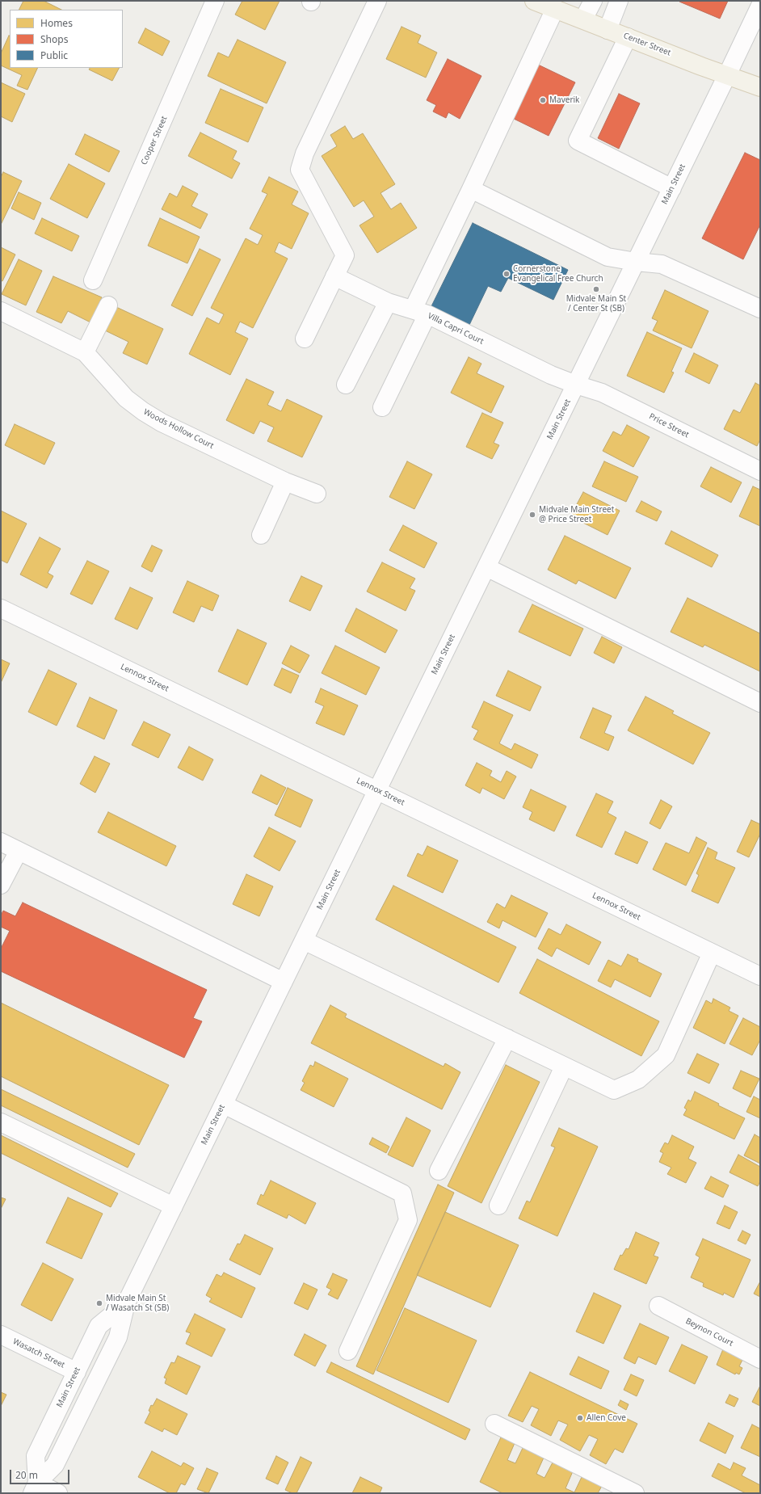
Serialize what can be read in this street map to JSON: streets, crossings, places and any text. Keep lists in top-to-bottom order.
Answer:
{
  "streets": {
    "main road": ["Center Street"],
    "street": [
      "Cooper Street",
      "Main Street",
      "Villa Capri Court",
      "Price Street",
      "Woods Hollow Court",
      "Lennox Street",
      "Beynon Court",
      "Wasatch Street"
    ]
  },
  "crossings": [
    ["Center Street", "Main Street"],
    ["Main Street", "Villa Capri Court"],
    ["Main Street", "Price Street"],
    ["Main Street", "Lennox Street"],
    ["Main Street", "Wasatch Street"],
    ["Villa Capri Court", "Price Street"]
  ],
  "places": [
    "Maverik",
    "Cornerstone Evangelical Free Church",
    "Midvale Main St / Center St (SB)",
    "Midvale Main Street @ Price Street",
    "Midvale Main St / Wasatch St (SB)",
    "Allen Cove"
  ],
  "legend": ["Homes", "Shops", "Public"],
  "scale_bar": "20 m"
}
